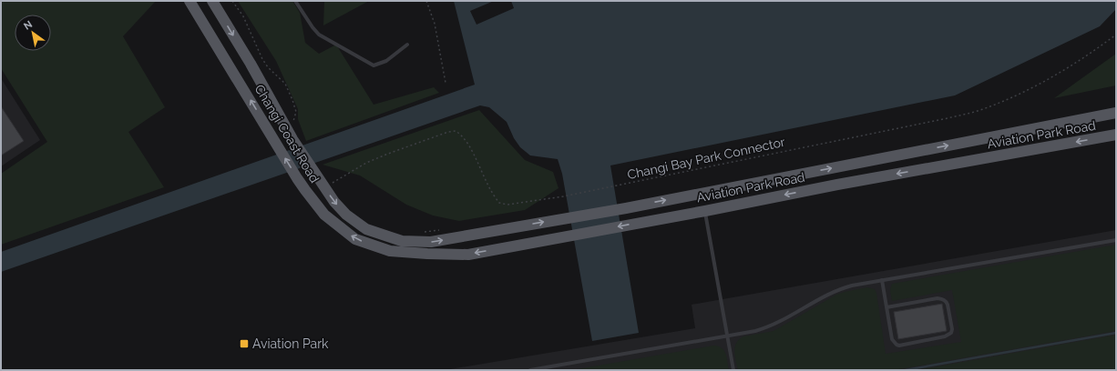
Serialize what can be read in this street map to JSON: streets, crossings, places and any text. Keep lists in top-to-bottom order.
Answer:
{
  "streets": {
    "main road": ["Changi Coast Road", "Aviation Park Road"],
    "path": ["Changi Bay Park Connector"]
  },
  "crossings": [
    ["Changi Coast Road", "Aviation Park Road"]
  ],
  "places": {
    "transit": ["Aviation Park"]
  },
  "north": "top left"
}
